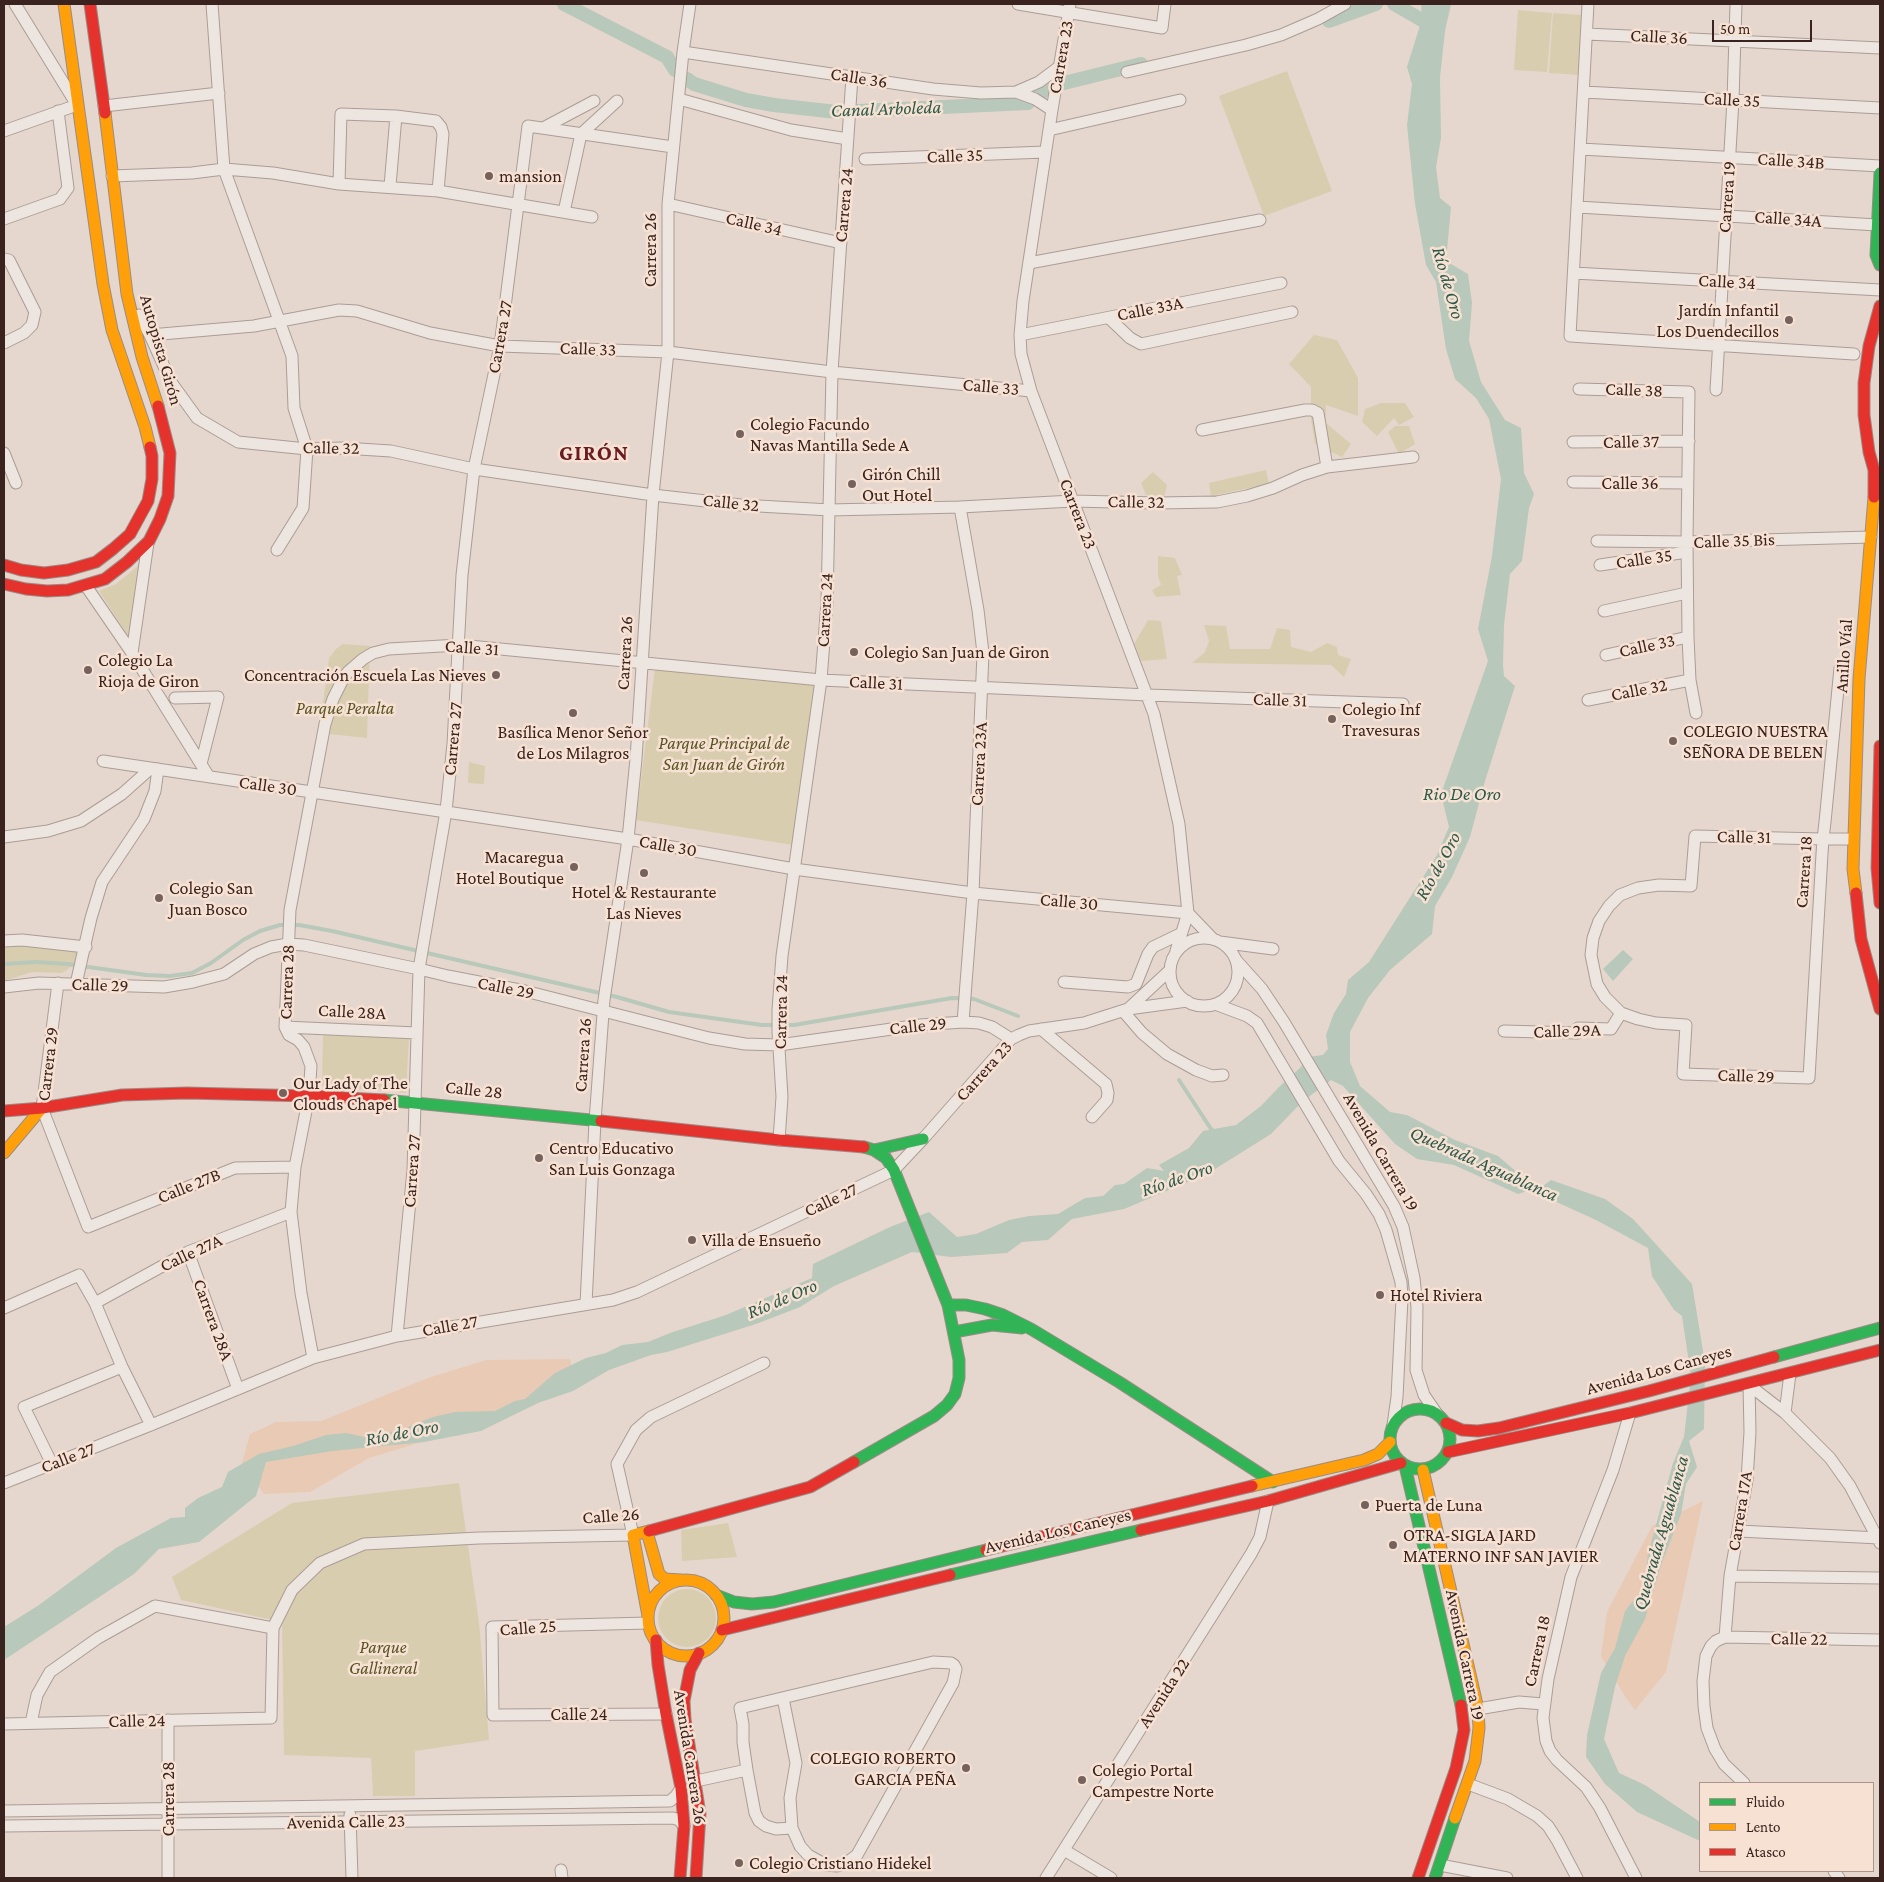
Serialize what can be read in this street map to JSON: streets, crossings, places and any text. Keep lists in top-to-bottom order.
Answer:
{
  "streets": {
    "main road": [
      "Autopista Girón",
      "Anillo Víal",
      "Calle 28",
      "Avenida Carrera 19",
      "Avenida Los Caneyes",
      "Calle 26",
      "Avenida Carrera 26"
    ],
    "street": [
      "Calle 36",
      "Carrera 23",
      "Calle 35",
      "Calle 34B",
      "Carrera 19",
      "Carrera 24",
      "Calle 34A",
      "Calle 34",
      "Carrera 26",
      "Calle 33A",
      "Carrera 27",
      "Calle 33",
      "Calle 38",
      "Calle 37",
      "Calle 32",
      "Calle 35 Bis",
      "Calle 31",
      "Carrera 23A",
      "Calle 30",
      "Carrera 18",
      "Carrera 28",
      "Calle 29",
      "Calle 28A",
      "Calle 29A",
      "Carrera 29",
      "Calle 27B",
      "Calle 27",
      "Calle 27A",
      "Carrera 28A",
      "Carrera 17A",
      "Calle 25",
      "Calle 22",
      "Avenida 22",
      "Calle 24",
      "Avenida Calle 23"
    ]
  },
  "crossings": [
    ["Calle 36", "Carrera 23"],
    ["Calle 36", "Carrera 19"],
    ["Calle 36", "Carrera 24"],
    ["Calle 36", "Carrera 26"],
    ["Carrera 23", "Calle 35"],
    ["Carrera 23", "Calle 33A"],
    ["Carrera 23", "Calle 33"],
    ["Carrera 23", "Calle 32"],
    ["Carrera 23", "Calle 31"],
    ["Carrera 23", "Calle 30"],
    ["Carrera 23", "Calle 29"],
    ["Carrera 23", "Avenida Carrera 19"],
    ["Carrera 23", "Calle 27"],
    ["Calle 35", "Carrera 19"],
    ["Calle 35", "Calle 35 Bis"],
    ["Calle 34B", "Carrera 19"],
    ["Carrera 19", "Calle 34A"],
    ["Carrera 19", "Calle 34"],
    ["Carrera 24", "Calle 34"],
    ["Carrera 24", "Calle 33"],
    ["Carrera 24", "Calle 32"],
    ["Carrera 24", "Calle 31"],
    ["Carrera 24", "Calle 30"],
    ["Carrera 24", "Calle 29"],
    ["Carrera 24", "Calle 28"],
    ["Calle 34", "Carrera 26"],
    ["Carrera 26", "Calle 33"],
    ["Carrera 26", "Calle 32"],
    ["Carrera 26", "Calle 31"],
    ["Carrera 26", "Calle 30"],
    ["Carrera 26", "Calle 29"],
    ["Carrera 26", "Calle 28"],
    ["Carrera 26", "Calle 27"],
    ["Carrera 27", "Calle 33"],
    ["Carrera 27", "Calle 32"],
    ["Carrera 27", "Calle 31"],
    ["Carrera 27", "Calle 30"],
    ["Carrera 27", "Calle 29"],
    ["Carrera 27", "Calle 28A"],
    ["Carrera 27", "Calle 28"],
    ["Carrera 27", "Calle 27"],
    ["Calle 33", "Calle 32"],
    ["Autopista Girón", "Calle 32"],
    ["Calle 38", "Calle 37"],
    ["Calle 32", "Carrera 23A"],
    ["Calle 35 Bis", "Anillo Víal"],
    ["Calle 31", "Anillo Víal"],
    ["Calle 31", "Carrera 23A"],
    ["Calle 31", "Carrera 18"],
    ["Calle 31", "Carrera 28"],
    ["Calle 31", "Calle 29"],
    ["Calle 31", "Calle 29A"],
    ["Carrera 23A", "Calle 30"],
    ["Carrera 23A", "Calle 29"],
    ["Calle 30", "Carrera 28"],
    ["Carrera 18", "Calle 29"],
    ["Carrera 18", "Avenida Los Caneyes"],
    ["Carrera 28", "Calle 29"],
    ["Carrera 28", "Calle 28A"],
    ["Carrera 28", "Calle 28"],
    ["Carrera 28", "Calle 27B"],
    ["Carrera 28", "Calle 27"],
    ["Carrera 28", "Calle 27A"],
    ["Carrera 28", "Calle 24"],
    ["Carrera 28", "Avenida Calle 23"],
    ["Calle 29", "Calle 29A"],
    ["Calle 29", "Carrera 29"],
    ["Carrera 29", "Calle 28"],
    ["Carrera 29", "Calle 27B"],
    ["Avenida Carrera 19", "Avenida Los Caneyes"],
    ["Calle 27", "Carrera 28A"],
    ["Calle 27A", "Carrera 28A"],
    ["Avenida Los Caneyes", "Carrera 17A"],
    ["Avenida Los Caneyes", "Calle 25"],
    ["Avenida Los Caneyes", "Avenida 22"],
    ["Avenida Los Caneyes", "Avenida Carrera 26"],
    ["Carrera 17A", "Calle 22"],
    ["Calle 26", "Calle 24"],
    ["Calle 25", "Calle 24"],
    ["Calle 25", "Avenida Carrera 26"],
    ["Calle 24", "Avenida Carrera 26"],
    ["Avenida Carrera 26", "Avenida Calle 23"]
  ],
  "districts": ["GIRÓN"],
  "water": [
    "Canal Arboleda",
    "Río de Oro",
    "Rio De Oro",
    "Quebrada Aguablanca"
  ],
  "parks": ["Parque Peralta", "Parque Principal de San Juan de Girón", "Parque Gallineral"],
  "places": [
    "mansion",
    "Jardín Infantil Los Duendecillos",
    "Colegio Facundo Navas Mantilla Sede A",
    "Girón Chill Out Hotel",
    "Colegio San Juan de Giron",
    "Colegio La Rioja de Giron",
    "Concentración Escuela Las Nieves",
    "Basílica Menor Señor de Los Milagros",
    "Colegio Inf Travesuras",
    "COLEGIO NUESTRA SEÑORA DE BELEN",
    "Macaregua Hotel Boutique",
    "Hotel & Restaurante Las Nieves",
    "Colegio San Juan Bosco",
    "Our Lady of The Clouds Chapel",
    "Centro Educativo San Luis Gonzaga",
    "Villa de Ensueño",
    "Hotel Riviera",
    "Puerta de Luna",
    "OTRA-SIGLA JARD MATERNO INF SAN JAVIER",
    "COLEGIO ROBERTO GARCIA PEÑA",
    "Colegio Portal Campestre Norte",
    "Colegio Cristiano Hidekel"
  ],
  "legend": ["Fluido", "Lento", "Atasco"],
  "scale_bar": "50 m"
}
